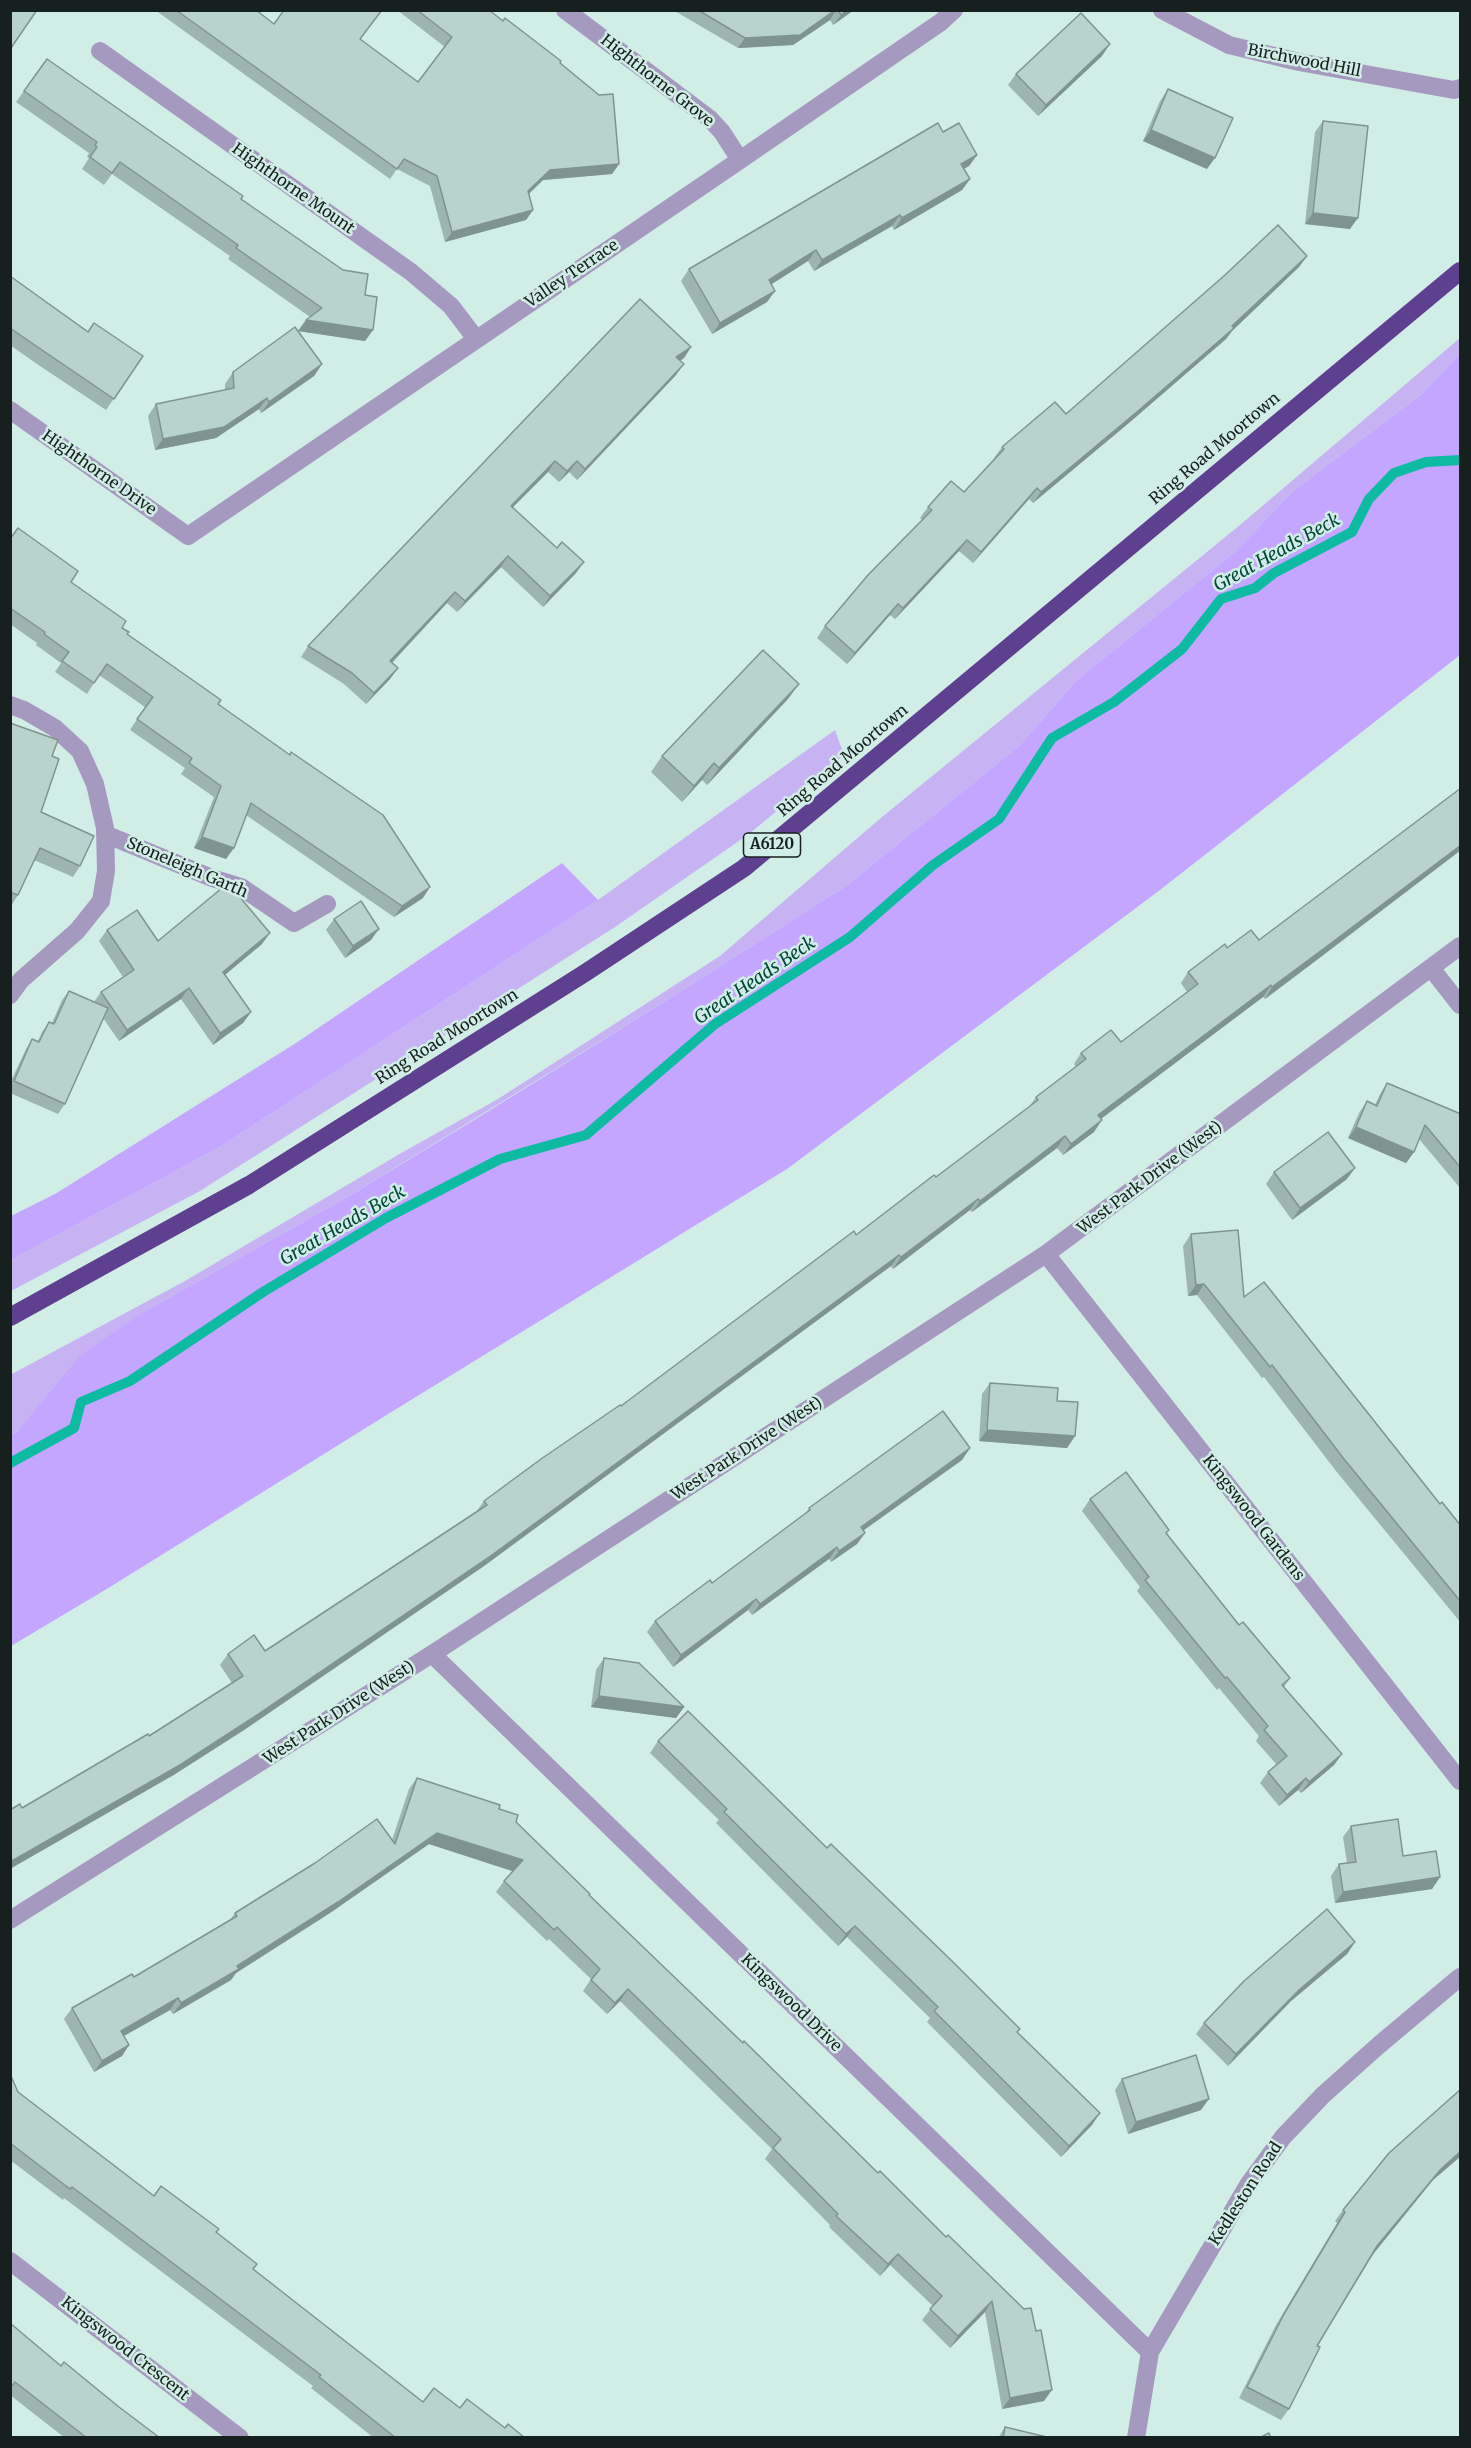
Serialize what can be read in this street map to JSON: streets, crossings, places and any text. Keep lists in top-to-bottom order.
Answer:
{
  "streets": {
    "highway": ["Ring Road Moortown", "A6120"],
    "street": [
      "Birchwood Hill",
      "Highthorne Grove",
      "Highthorne Mount",
      "Valley Terrace",
      "Highthorne Drive",
      "Stoneleigh Garth",
      "West Park Drive (West)",
      "Kingswood Gardens",
      "Kingswood Drive",
      "Kedleston Road",
      "Kingswood Crescent"
    ]
  },
  "crossings": [
    ["Highthorne Grove", "Valley Terrace"],
    ["Highthorne Mount", "Valley Terrace"],
    ["Valley Terrace", "Highthorne Drive"],
    ["West Park Drive (West)", "Kingswood Gardens"],
    ["West Park Drive (West)", "Kingswood Drive"],
    ["Kingswood Drive", "Kedleston Road"]
  ],
  "water": ["Great Heads Beck"]
}
